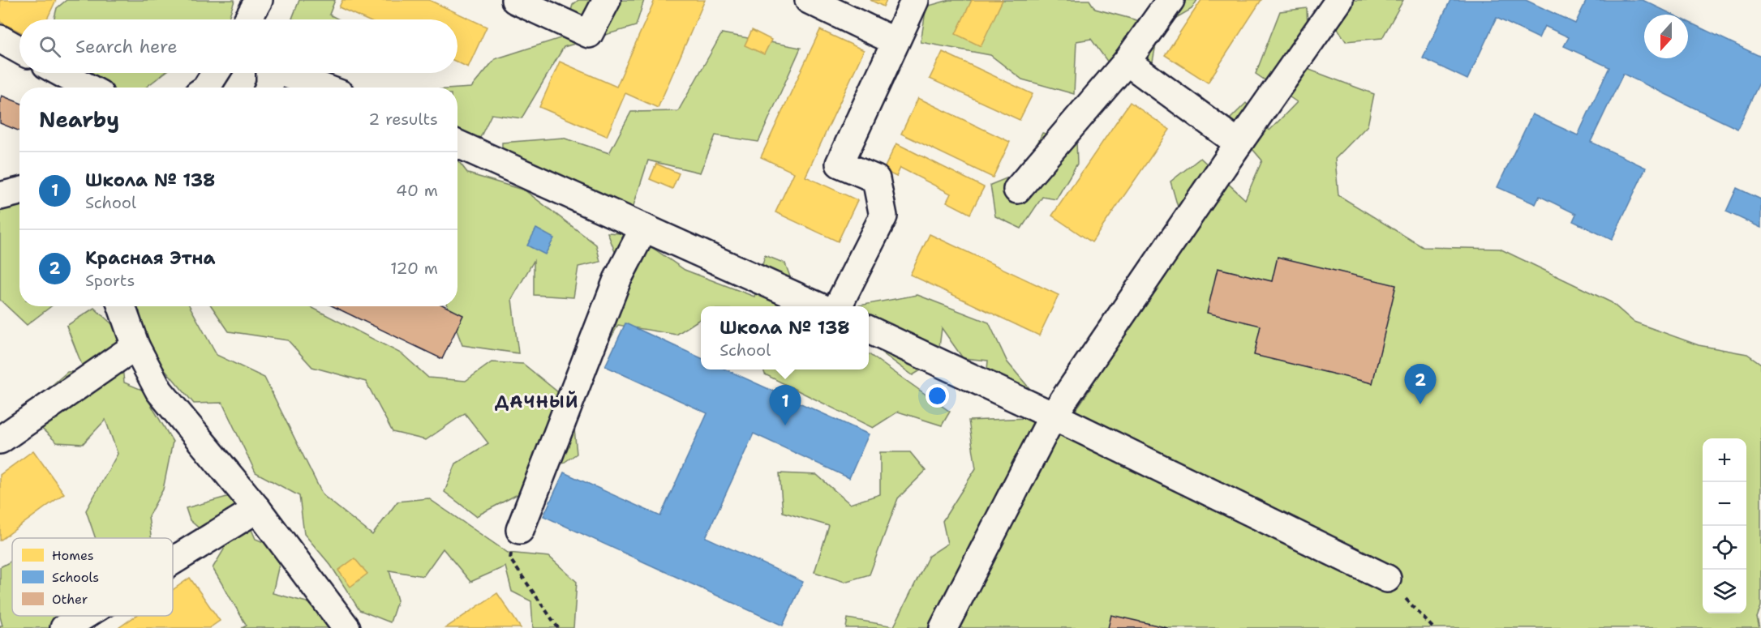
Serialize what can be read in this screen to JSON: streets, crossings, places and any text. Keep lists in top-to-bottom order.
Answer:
{
  "districts": ["ДАЧНЫЙ"],
  "legend": ["Homes", "Schools", "Other"],
  "north": "bottom",
  "page": {
    "search": "Search here",
    "heading": ["Nearby", "2 results"],
    "list": [
      {
        "mark": "1",
        "name": "Школа № 138",
        "note": "School",
        "value": "40 m"
      },
      {
        "mark": "2",
        "name": "Красная Этна",
        "note": "Sports",
        "value": "120 m"
      }
    ],
    "popup": ["Школа № 138", "School"],
    "pins": ["2", "1"],
    "map_buttons": ["+", "−"]
  }
}
